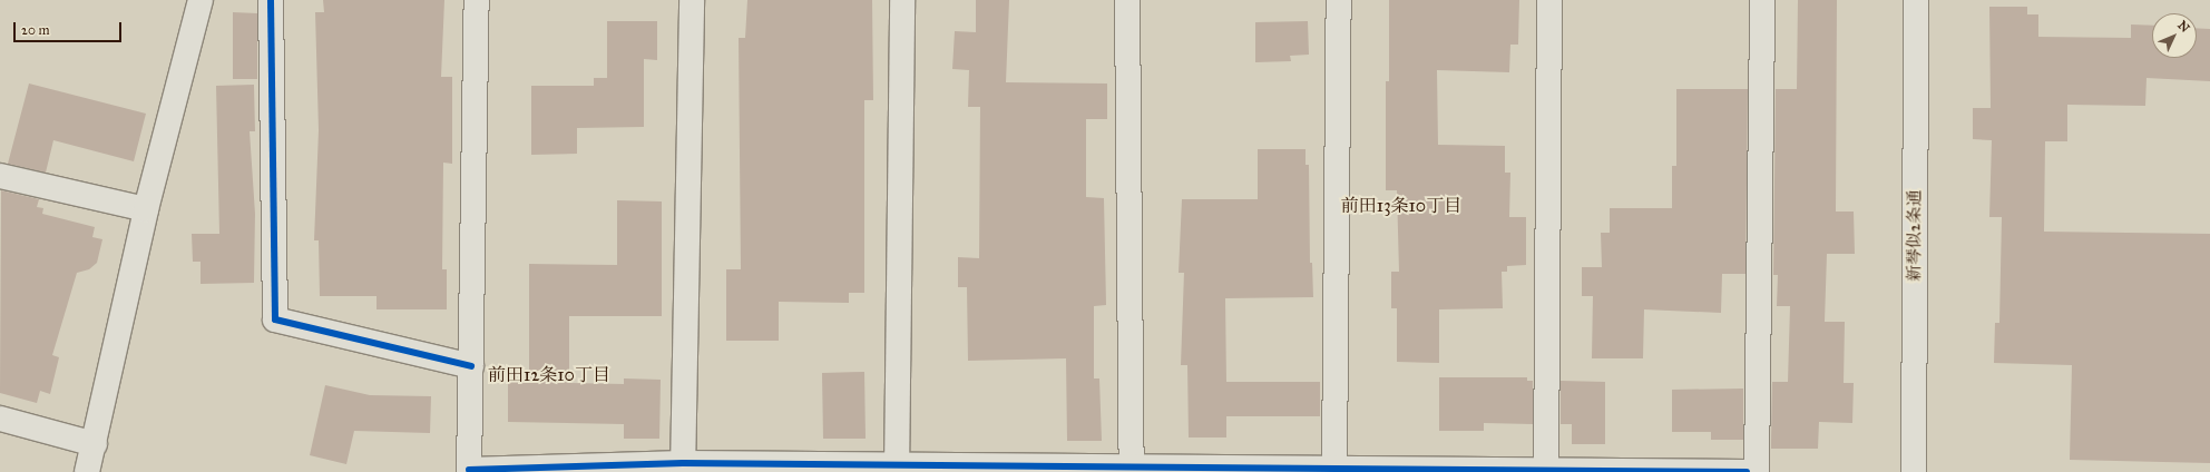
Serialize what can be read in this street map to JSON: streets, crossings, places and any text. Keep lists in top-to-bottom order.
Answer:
{
  "streets": {
    "street": ["新琴似2条通"]
  },
  "districts": ["前田13条10丁目", "前田12条10丁目"],
  "scale_bar": "20 m",
  "north": "top right"
}
